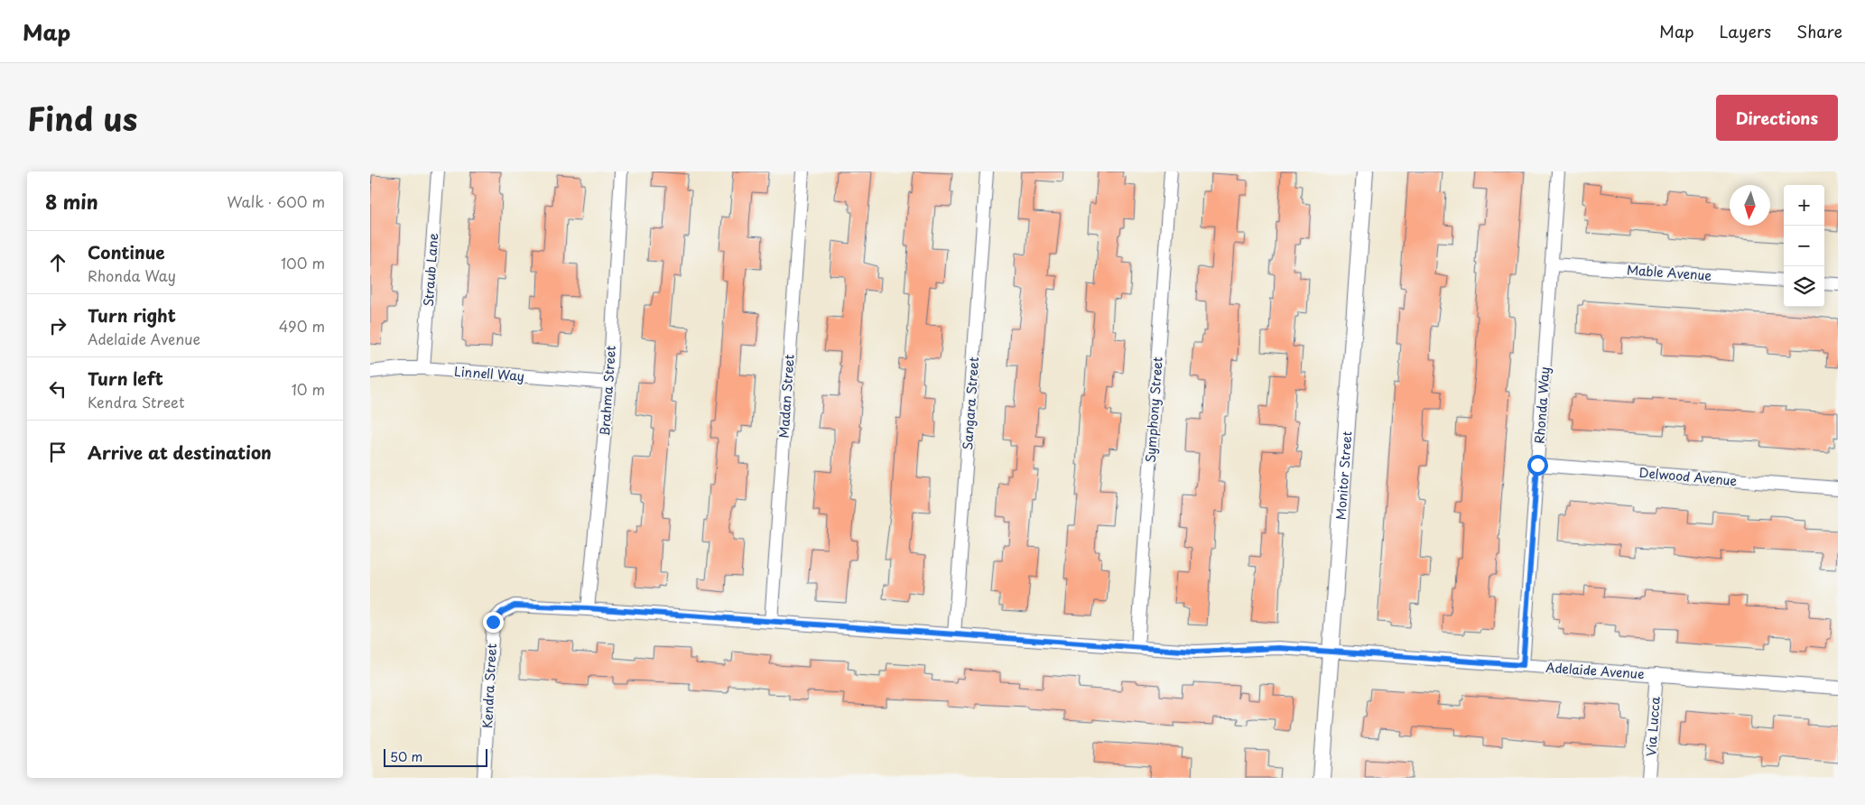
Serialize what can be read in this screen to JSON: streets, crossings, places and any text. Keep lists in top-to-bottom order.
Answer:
{
  "streets": {
    "street": [
      "Straub Lane",
      "Mable Avenue",
      "Linnell Way",
      "Brahma Street",
      "Madan Street",
      "Sangara Street",
      "Rhonda Way",
      "Symphony Street",
      "Monitor Street",
      "Delwood Avenue",
      "Adelaide Avenue",
      "Kendra Street",
      "Via Lucca"
    ]
  },
  "crossings": [
    ["Straub Lane", "Linnell Way"],
    ["Mable Avenue", "Rhonda Way"],
    ["Linnell Way", "Brahma Street"],
    ["Brahma Street", "Adelaide Avenue"],
    ["Madan Street", "Adelaide Avenue"],
    ["Sangara Street", "Adelaide Avenue"],
    ["Rhonda Way", "Delwood Avenue"],
    ["Rhonda Way", "Adelaide Avenue"],
    ["Symphony Street", "Adelaide Avenue"],
    ["Monitor Street", "Adelaide Avenue"],
    ["Adelaide Avenue", "Kendra Street"],
    ["Adelaide Avenue", "Via Lucca"]
  ],
  "scale_bar": "50 m",
  "north": "bottom",
  "page": {
    "header": "Map",
    "nav": ["Map", "Layers", "Share"],
    "title": "Find us",
    "buttons": "Directions",
    "heading": ["8 min", "Walk · 600 m"],
    "map_buttons": ["+", "−"],
    "list": [
      ["Continue", "Rhonda Way", "100 m"],
      ["Turn right", "Adelaide Avenue", "490 m"],
      ["Turn left", "Kendra Street", "10 m"],
      "Arrive at destination"
    ],
    "scale": "50 m"
  }
}
